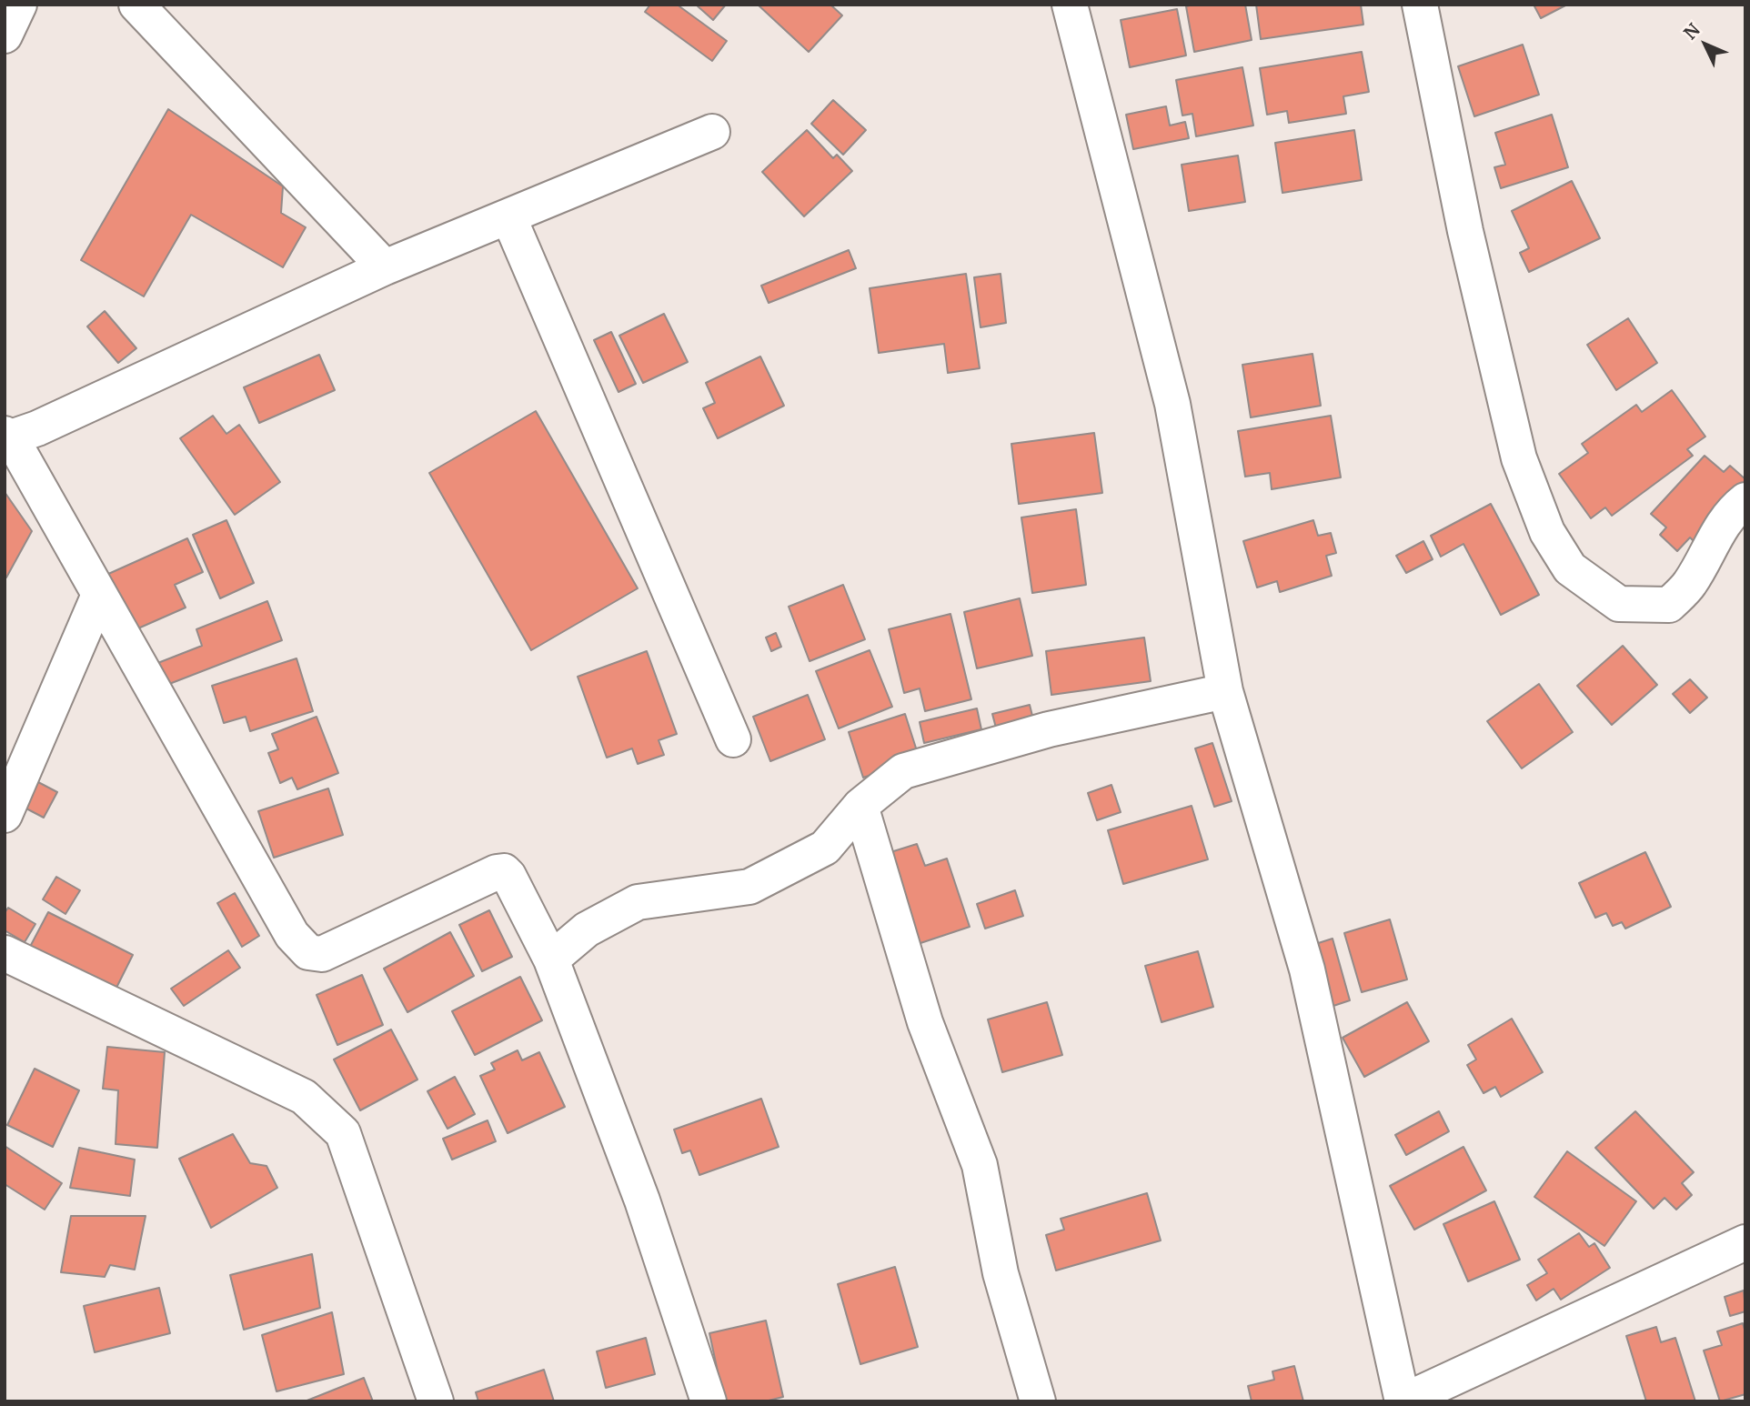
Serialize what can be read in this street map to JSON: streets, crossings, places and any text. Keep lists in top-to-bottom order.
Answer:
{
  "north": "top left"
}
